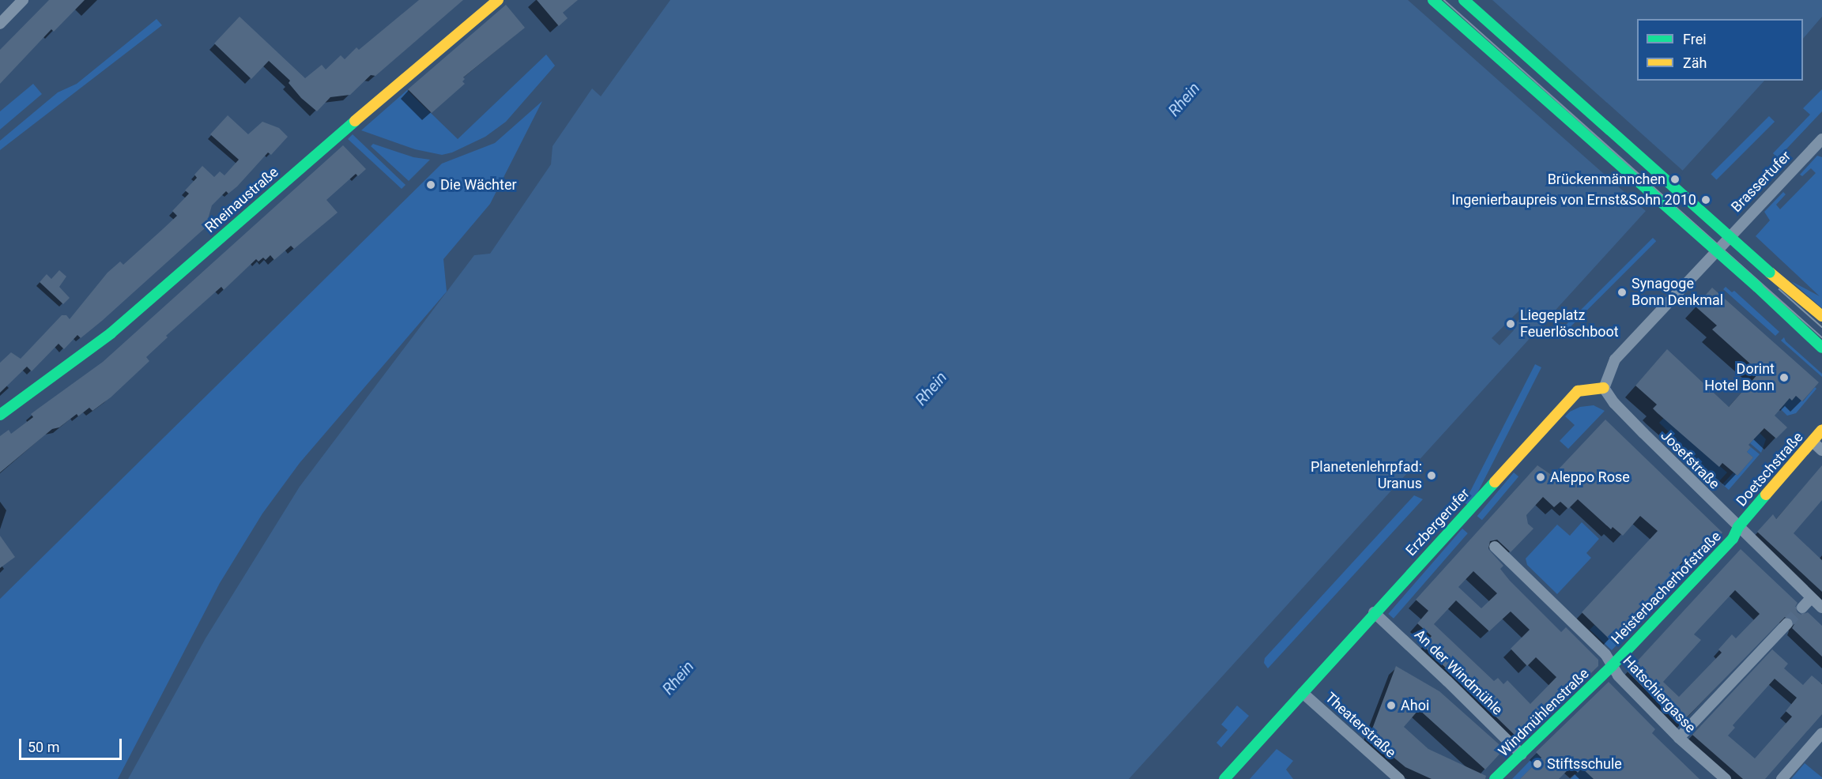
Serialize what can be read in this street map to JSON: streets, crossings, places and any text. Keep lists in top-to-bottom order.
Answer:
{
  "streets": {
    "street": [
      "Brassertufer",
      "Rheinaustraße",
      "Josefstraße",
      "Doetschstraße",
      "Erzbergerufer",
      "Heisterbacherhofstraße",
      "An der Windmühle",
      "Hatschiergasse",
      "Windmühlenstraße",
      "Theaterstraße"
    ]
  },
  "crossings": [
    ["Brassertufer", "Josefstraße"],
    ["Brassertufer", "Erzbergerufer"],
    ["Josefstraße", "Doetschstraße"],
    ["Josefstraße", "Erzbergerufer"],
    ["Josefstraße", "Heisterbacherhofstraße"],
    ["Doetschstraße", "Heisterbacherhofstraße"],
    ["Erzbergerufer", "An der Windmühle"],
    ["Erzbergerufer", "Theaterstraße"],
    ["Heisterbacherhofstraße", "Hatschiergasse"],
    ["Heisterbacherhofstraße", "Windmühlenstraße"],
    ["An der Windmühle", "Windmühlenstraße"],
    ["Hatschiergasse", "Windmühlenstraße"]
  ],
  "water": ["Rhein"],
  "places": [
    "Brückenmännchen",
    "Die Wächter",
    "Ingenierbaupreis von Ernst&Sohn 2010",
    "Synagoge Bonn Denkmal",
    "Liegeplatz Feuerlöschboot",
    "Dorint Hotel Bonn",
    "Planetenlehrpfad: Uranus",
    "Aleppo Rose",
    "Ahoi",
    "Stiftsschule"
  ],
  "legend": ["Frei", "Zäh"],
  "scale_bar": "50 m"
}
